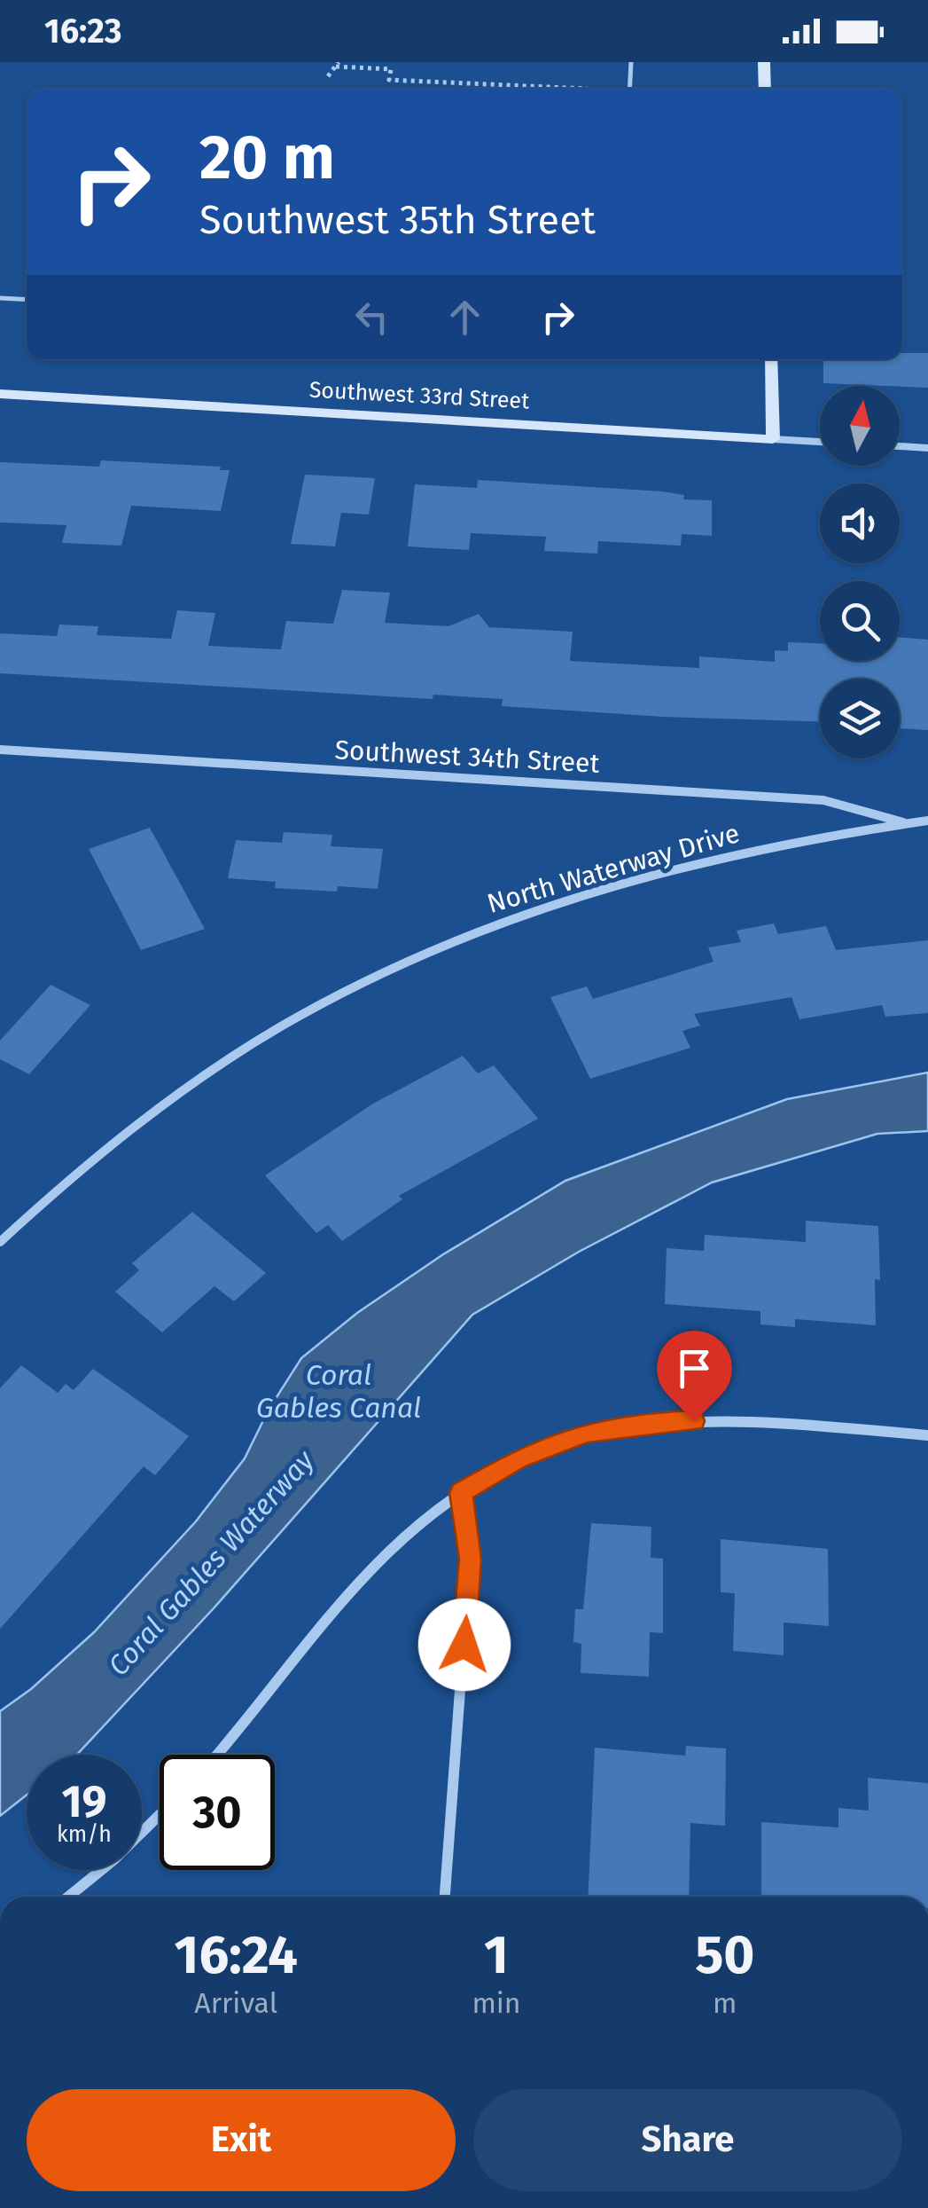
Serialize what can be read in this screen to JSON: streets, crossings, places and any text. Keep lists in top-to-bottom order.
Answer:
{
  "streets": {
    "street": ["Southwest 33rd Street", "Southwest 34th Street", "North Waterway Drive"]
  },
  "crossings": [
    ["Southwest 34th Street", "North Waterway Drive"]
  ],
  "water": ["Coral Gables Canal", "Coral Gables Waterway"],
  "north": "top",
  "page": {
    "status": "16:23",
    "turn": ["20 m", "Southwest 35th Street"],
    "speed": "19 km/h",
    "limit": "30",
    "eta": [
      "16:24",
      "Arrival",
      "1",
      "min",
      "50",
      "m"
    ],
    "buttons": ["Exit", "Share"]
  }
}
